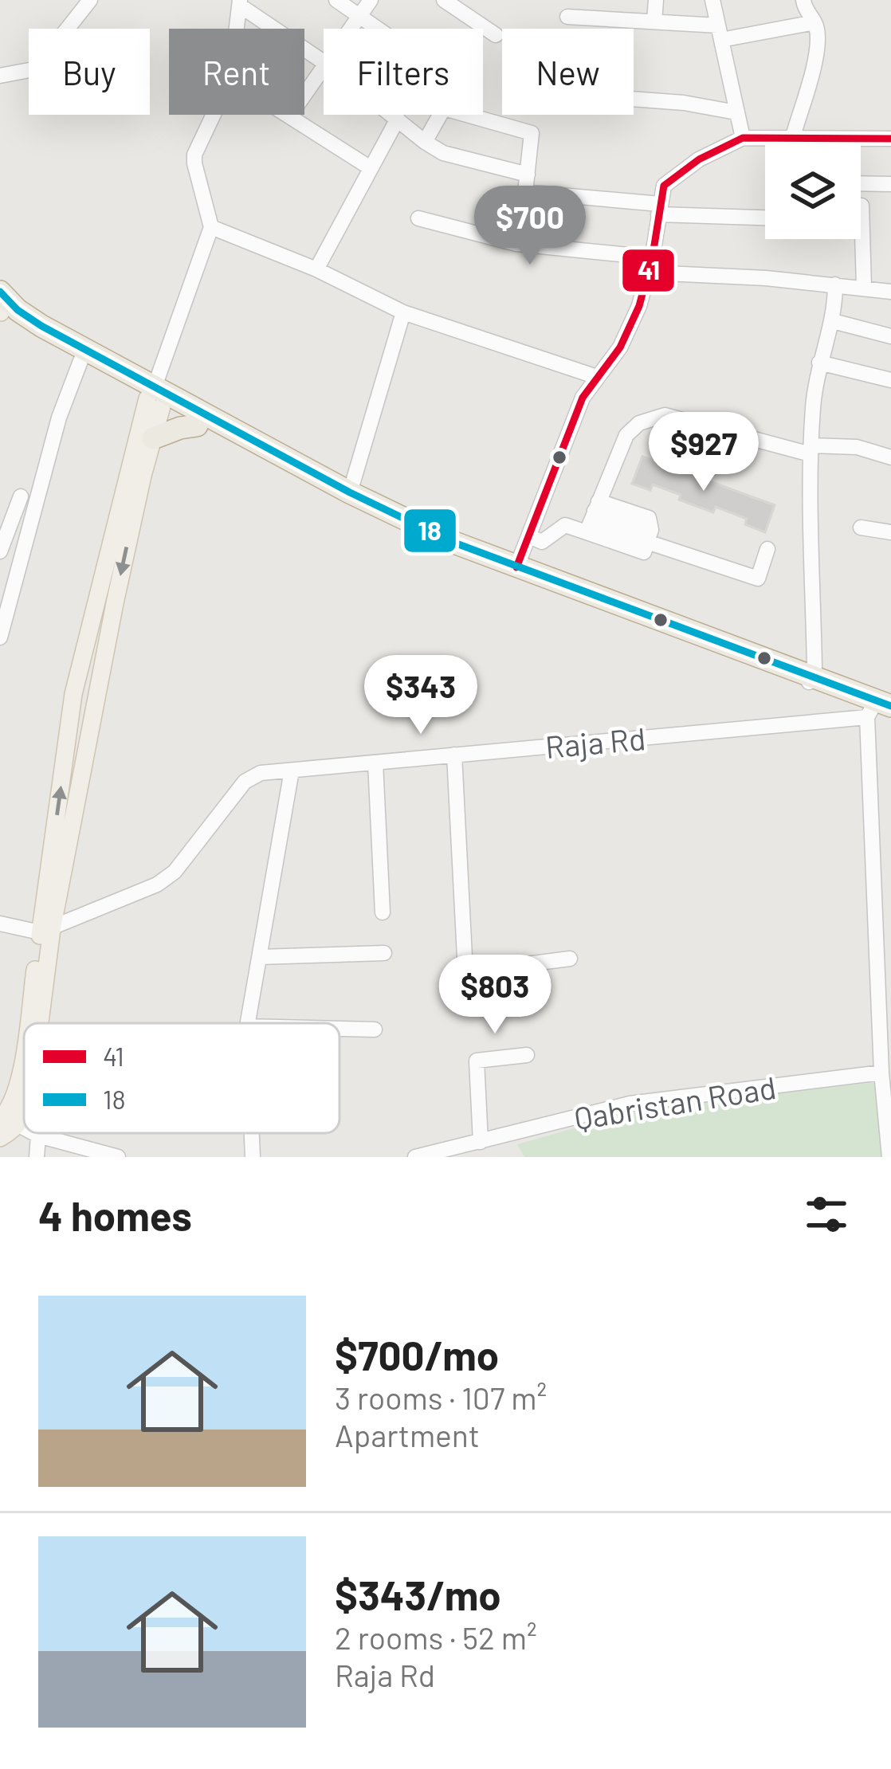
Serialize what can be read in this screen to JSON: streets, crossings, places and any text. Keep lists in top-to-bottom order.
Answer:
{
  "streets": {
    "street": ["Raja Rd", "Qabristan Road"]
  },
  "lines": ["transit line 41", "transit line 18"],
  "legend": ["41", "18"],
  "page": {
    "chip": [
      "Buy",
      "Rent",
      "Filters",
      "New"
    ],
    "price": [
      "$700",
      "$927",
      "$343",
      "$803"
    ],
    "heading": "4 homes",
    "list": [
      {
        "name": "$700/mo",
        "note": "3 rooms · 107 m² · Apartment"
      },
      {
        "name": "$343/mo",
        "note": "2 rooms · 52 m² · Raja Rd"
      }
    ]
  }
}
